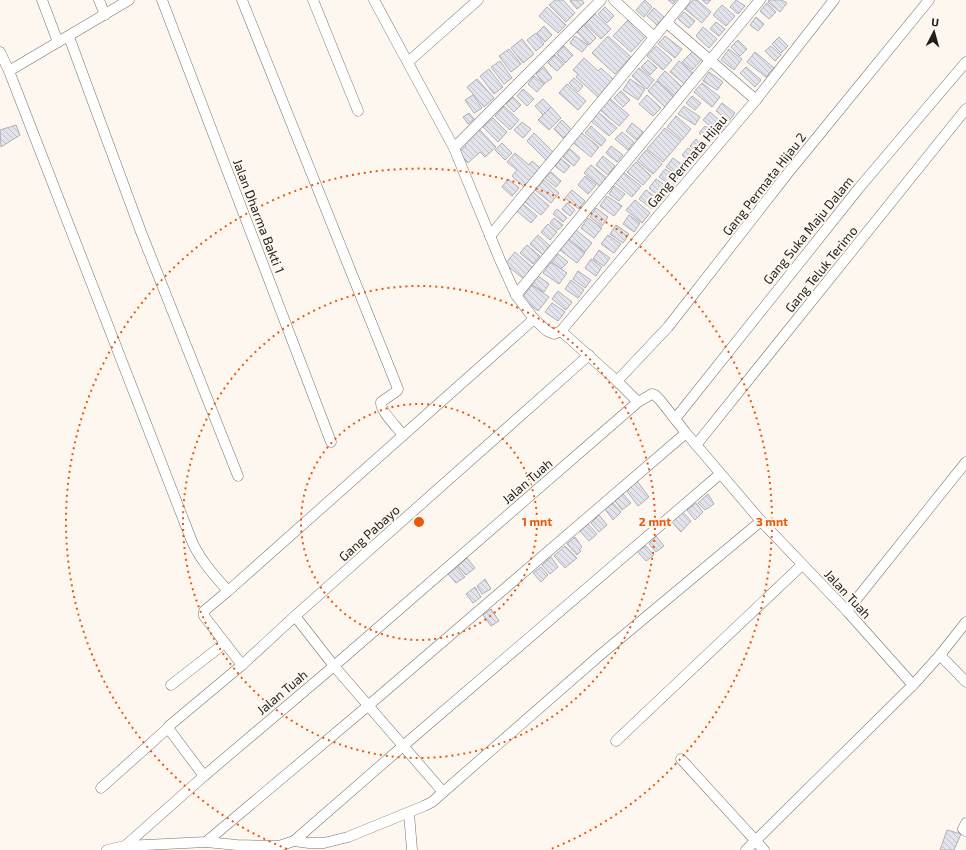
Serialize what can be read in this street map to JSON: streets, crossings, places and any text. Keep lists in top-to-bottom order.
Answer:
{
  "streets": {
    "street": [
      "Gang Permata Hijau",
      "Gang Permata Hijau 2",
      "Jalan Dharma Bakti 1",
      "Gang Suka Maju Dalam",
      "Gang Teluk Terimo",
      "Jalan Tuah",
      "Gang Pabayo"
    ]
  },
  "crossings": [
    ["Gang Suka Maju Dalam", "Jalan Tuah"],
    ["Gang Teluk Terimo", "Jalan Tuah"]
  ],
  "north": "top",
  "rings": ["1 mnt", "2 mnt", "3 mnt"]
}
